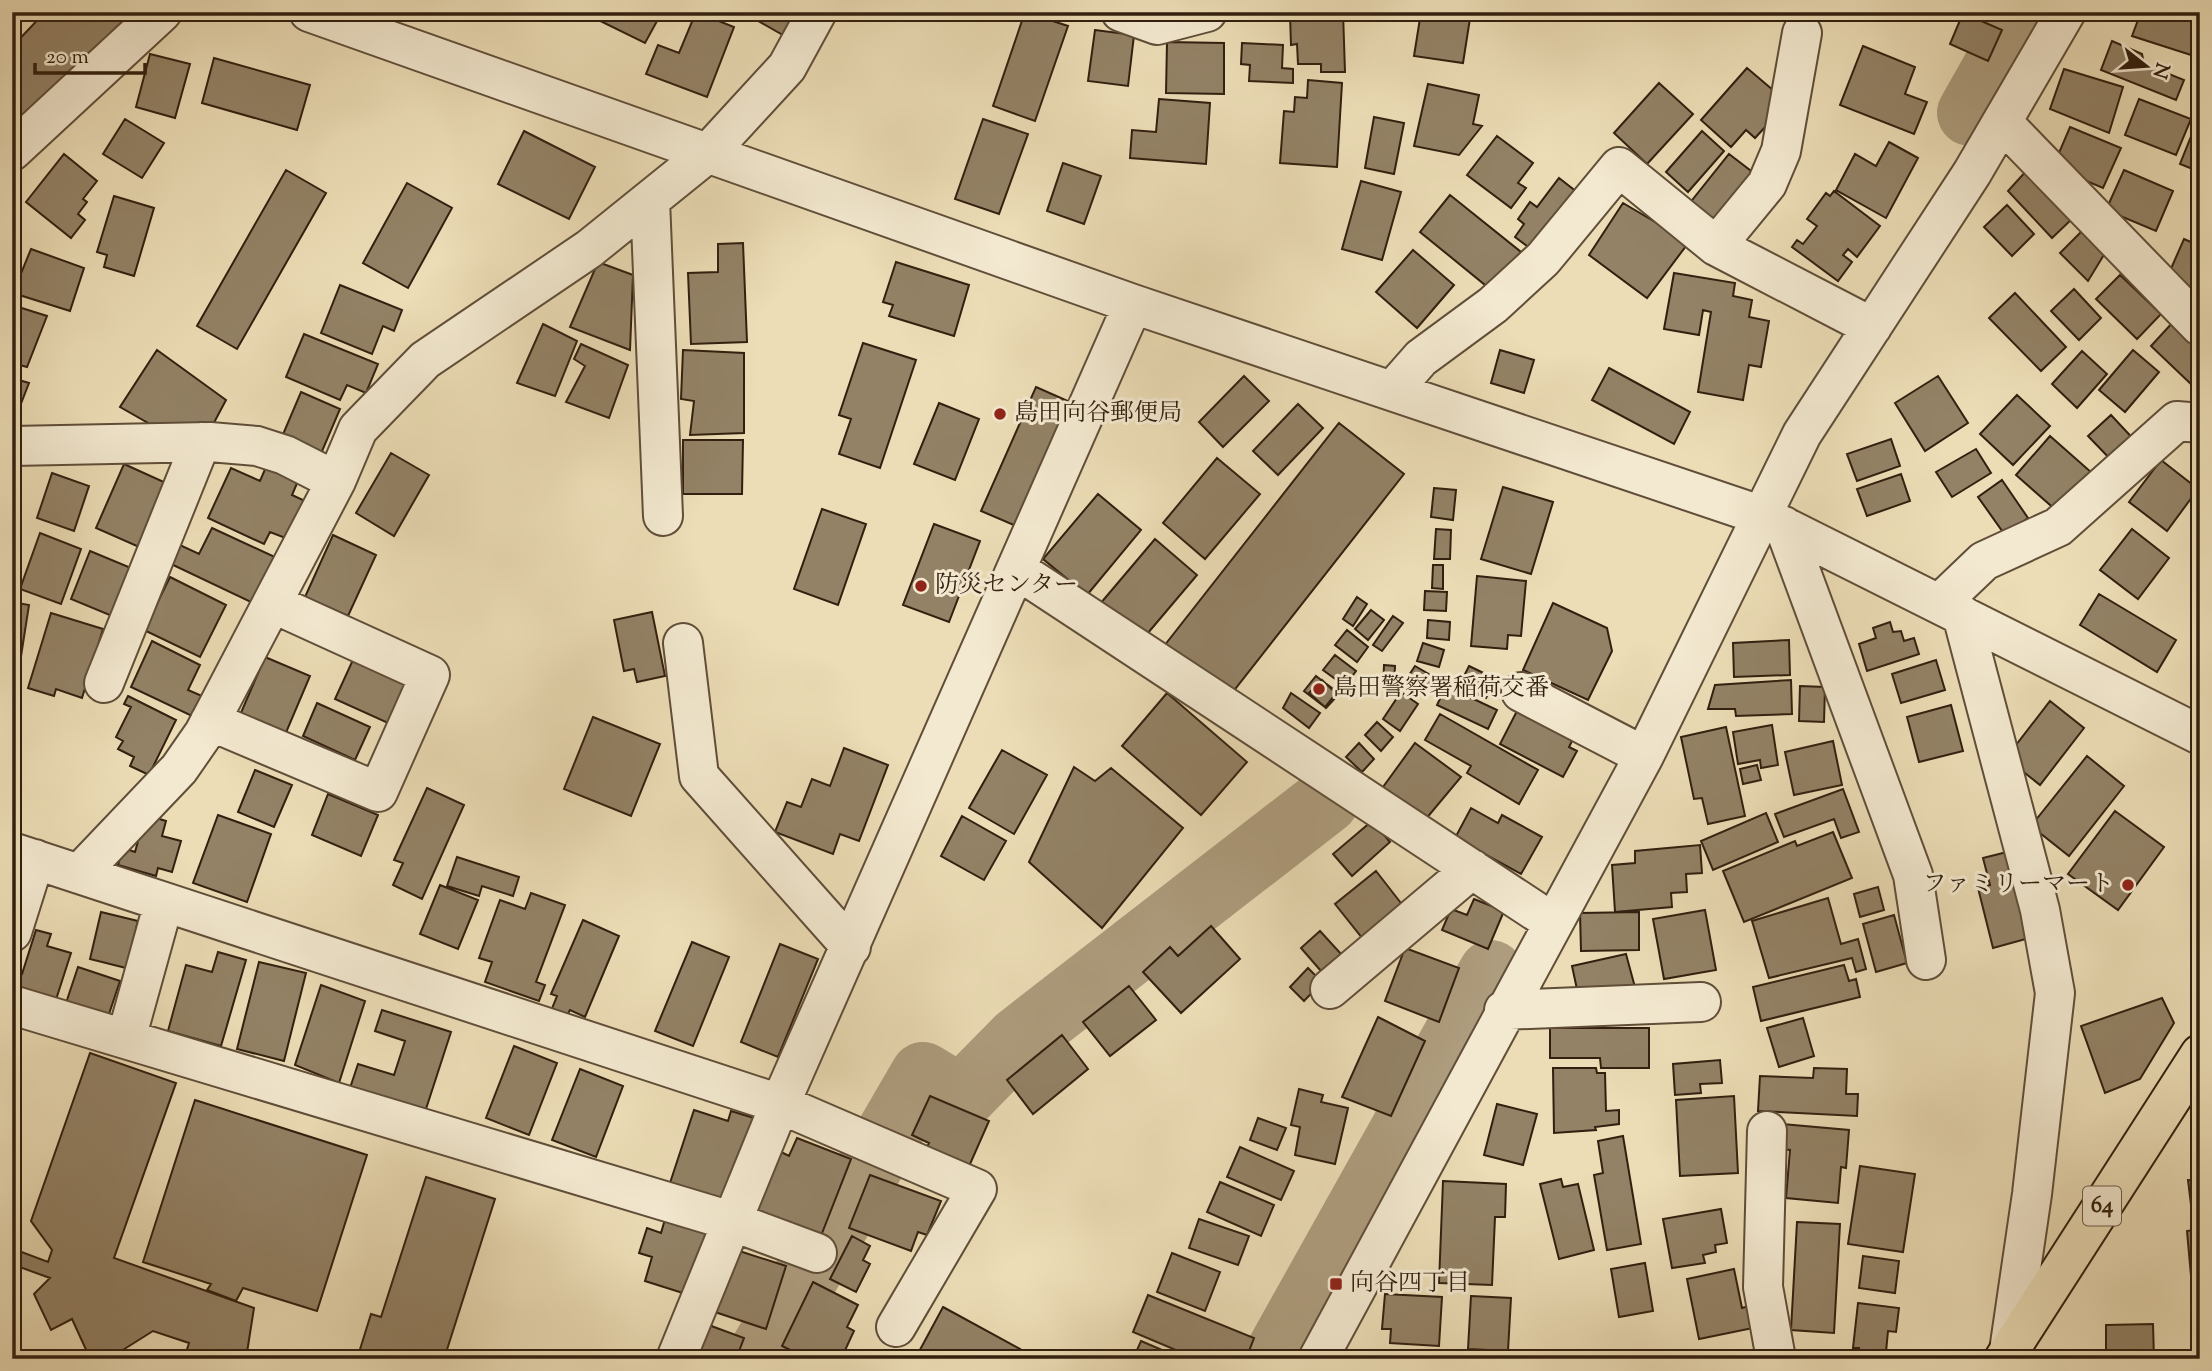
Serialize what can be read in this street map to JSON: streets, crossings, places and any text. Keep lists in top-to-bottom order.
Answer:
{
  "streets": {
    "main road": ["64"]
  },
  "places": {
    "other": [
      "島田向谷郵便局",
      "防災センター",
      "島田警察署稲荷交番",
      "ファミリーマート"
    ],
    "transit": ["向谷四丁目"]
  },
  "scale_bar": "20 m",
  "north": "right"
}
